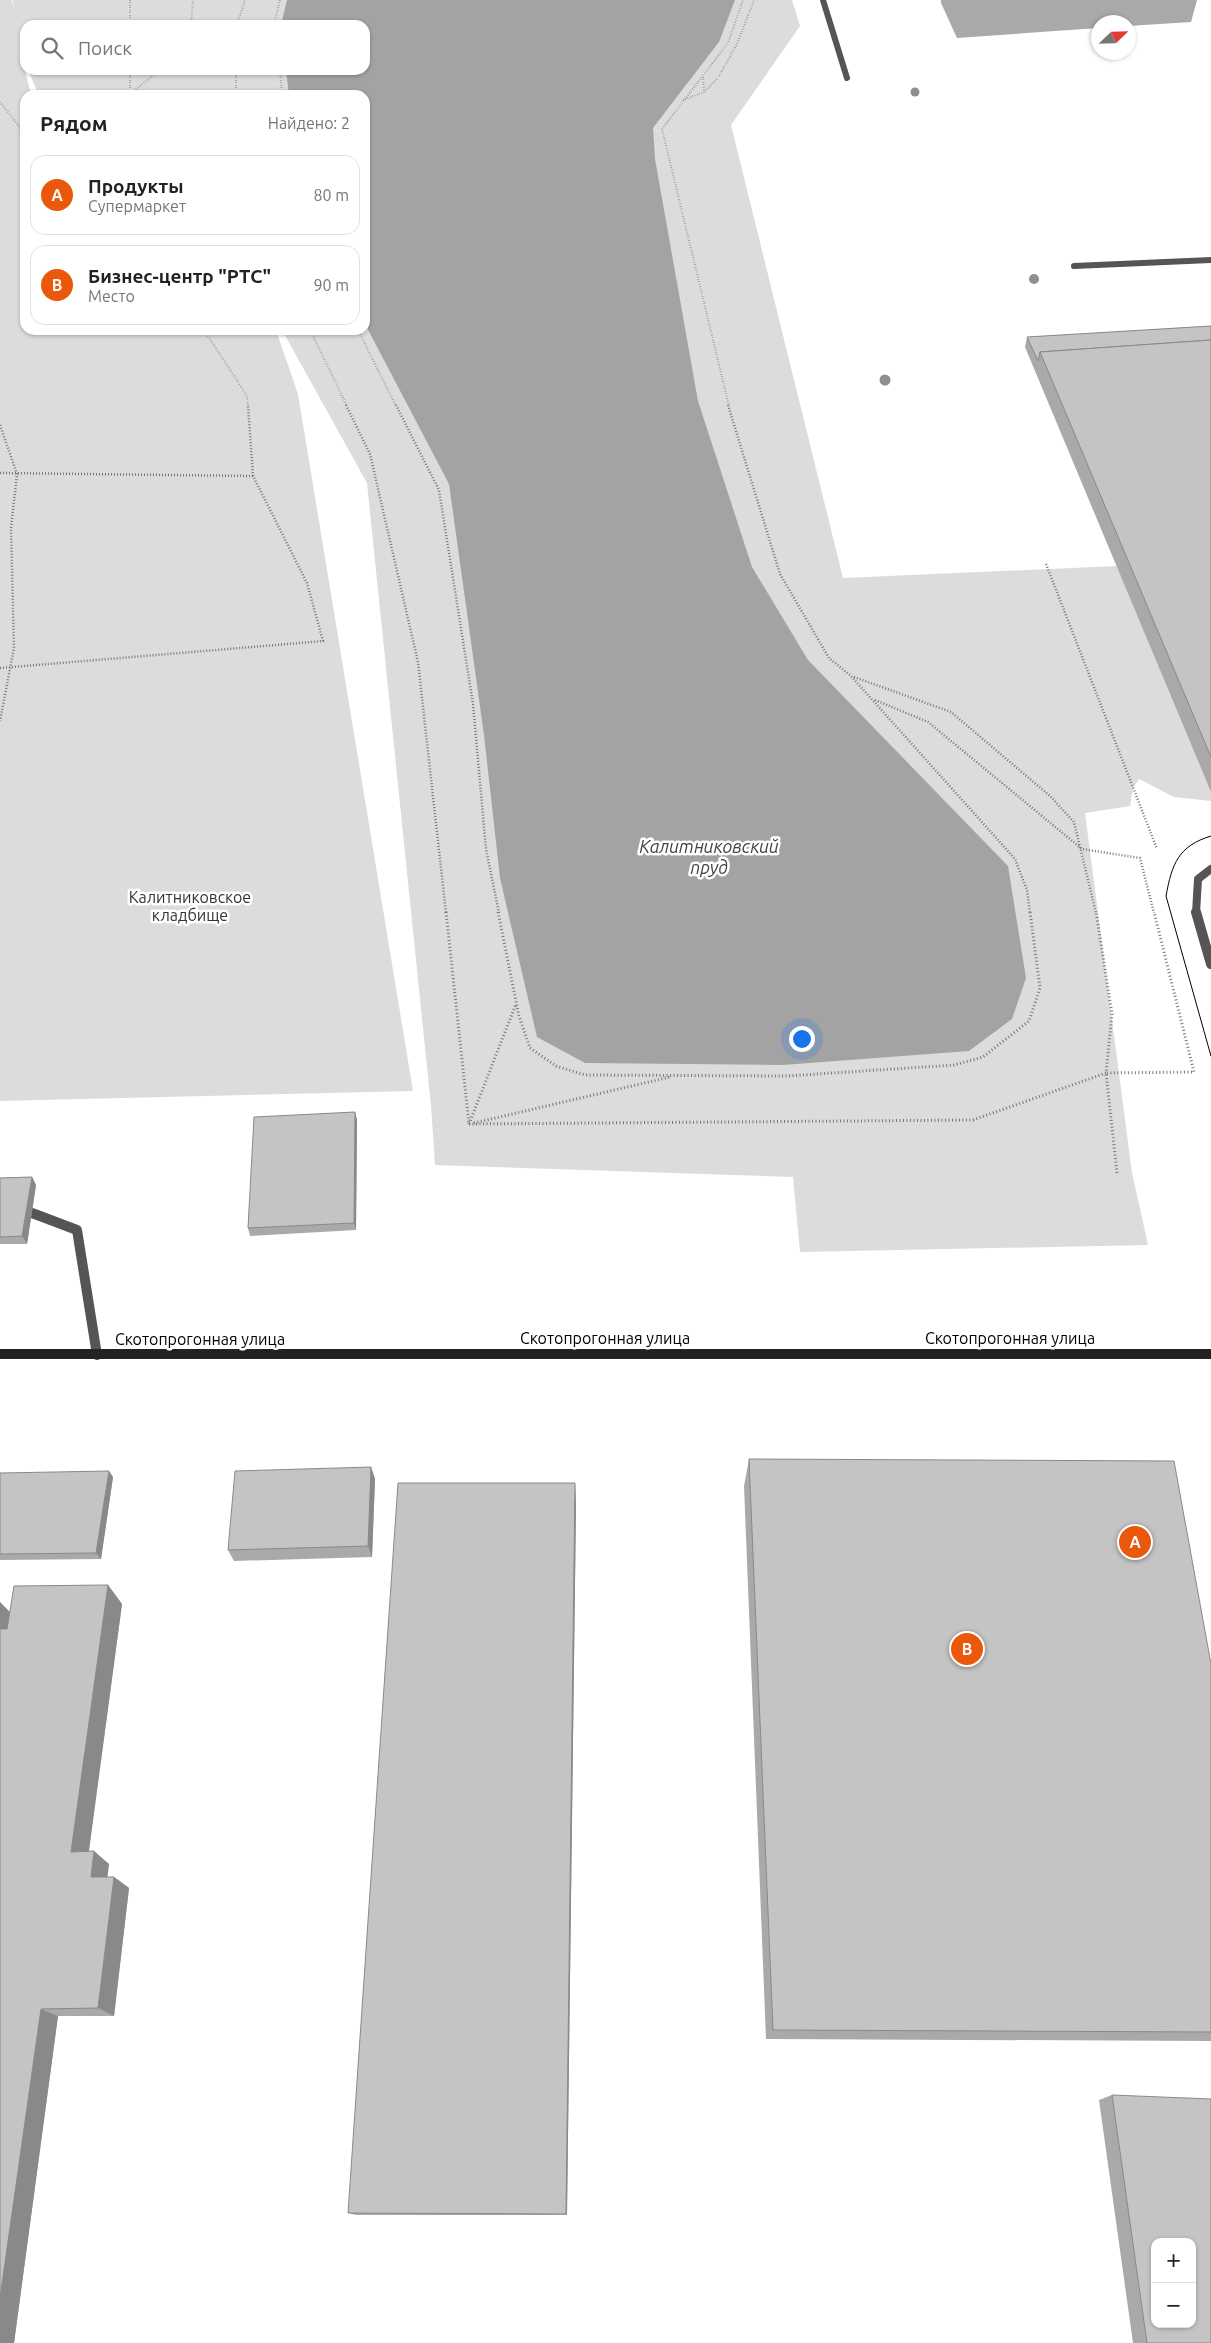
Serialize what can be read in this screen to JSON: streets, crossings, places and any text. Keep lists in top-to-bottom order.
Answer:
{
  "streets": {
    "street": ["Скотопрогонная улица"]
  },
  "water": ["Калитниковский пруд"],
  "parks": ["Калитниковское кладбище"],
  "north": "top right",
  "page": {
    "search": "Поиск",
    "heading": ["Рядом", "Найдено: 2"],
    "list": [
      {
        "mark": "A",
        "name": "Продукты",
        "note": "Супермаркет",
        "value": "80 m"
      },
      {
        "mark": "B",
        "name": "Бизнес-центр \"РТС\"",
        "note": "Место",
        "value": "90 m"
      }
    ],
    "pins": ["A", "B"],
    "map_buttons": ["+", "−"]
  }
}
